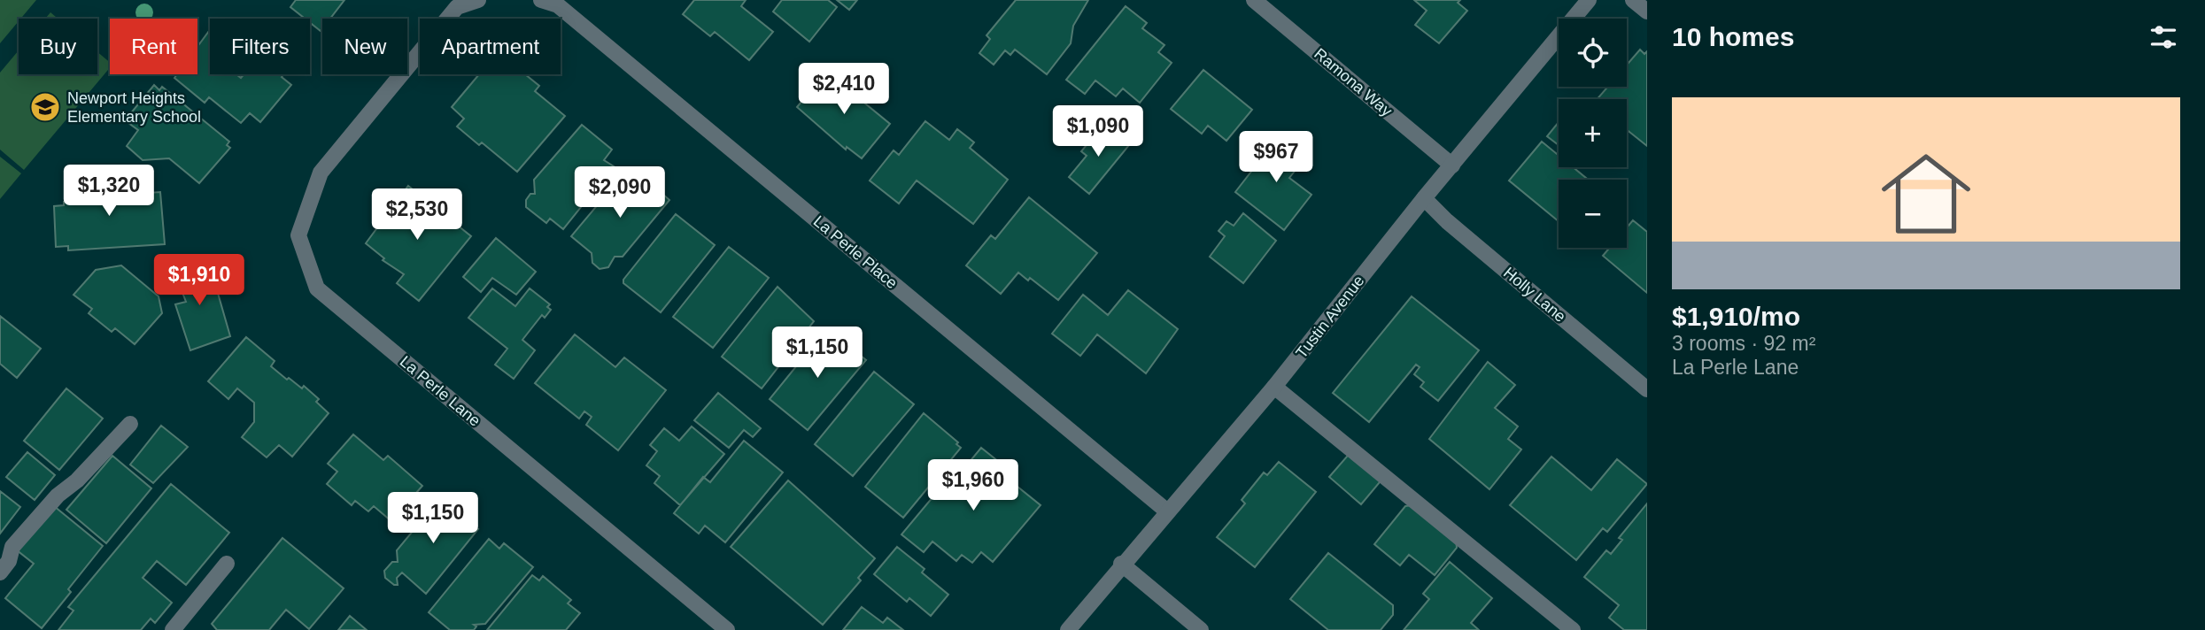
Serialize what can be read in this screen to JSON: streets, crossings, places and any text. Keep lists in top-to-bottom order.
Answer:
{
  "streets": {
    "street": [
      "Ramona Way",
      "La Perle Place",
      "Holly Lane",
      "Tustin Avenue",
      "La Perle Lane"
    ]
  },
  "crossings": [
    ["Ramona Way", "Tustin Avenue"],
    ["La Perle Place", "Tustin Avenue"],
    ["Holly Lane", "Tustin Avenue"]
  ],
  "places": {
    "school or university": ["Newport Heights Elementary School"]
  },
  "page": {
    "heading": "10 homes",
    "map_buttons": ["+", "−"],
    "chip": [
      "Buy",
      "Rent",
      "Filters",
      "New",
      "Apartment"
    ],
    "price": [
      "$2,410",
      "$1,090",
      "$967",
      "$1,320",
      "$2,090",
      "$2,530",
      "$1,910",
      "$1,150",
      "$1,960",
      "$1,150"
    ],
    "list": [
      {
        "name": "$1,910/mo",
        "note": "3 rooms · 92 m² · La Perle Lane"
      }
    ]
  }
}
